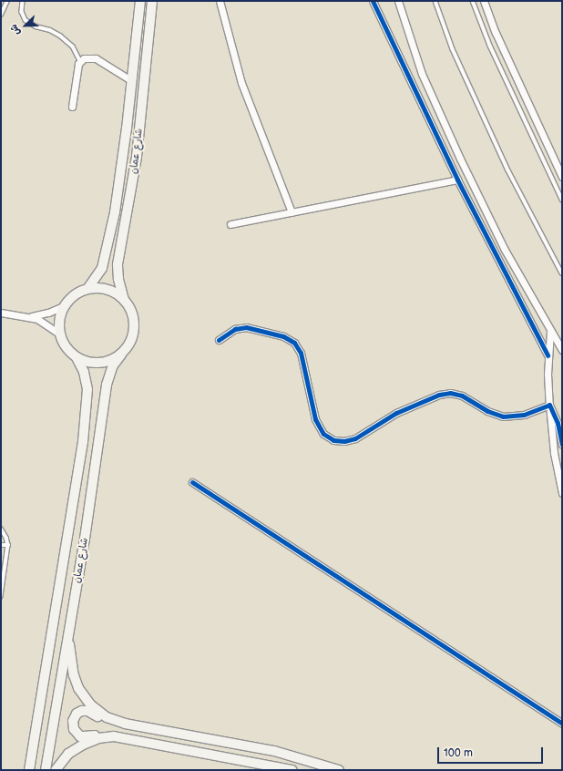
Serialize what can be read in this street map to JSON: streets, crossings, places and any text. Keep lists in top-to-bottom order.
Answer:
{
  "streets": {
    "main road": ["شارع عمان"]
  },
  "scale_bar": "100 m",
  "north": "bottom left"
}
